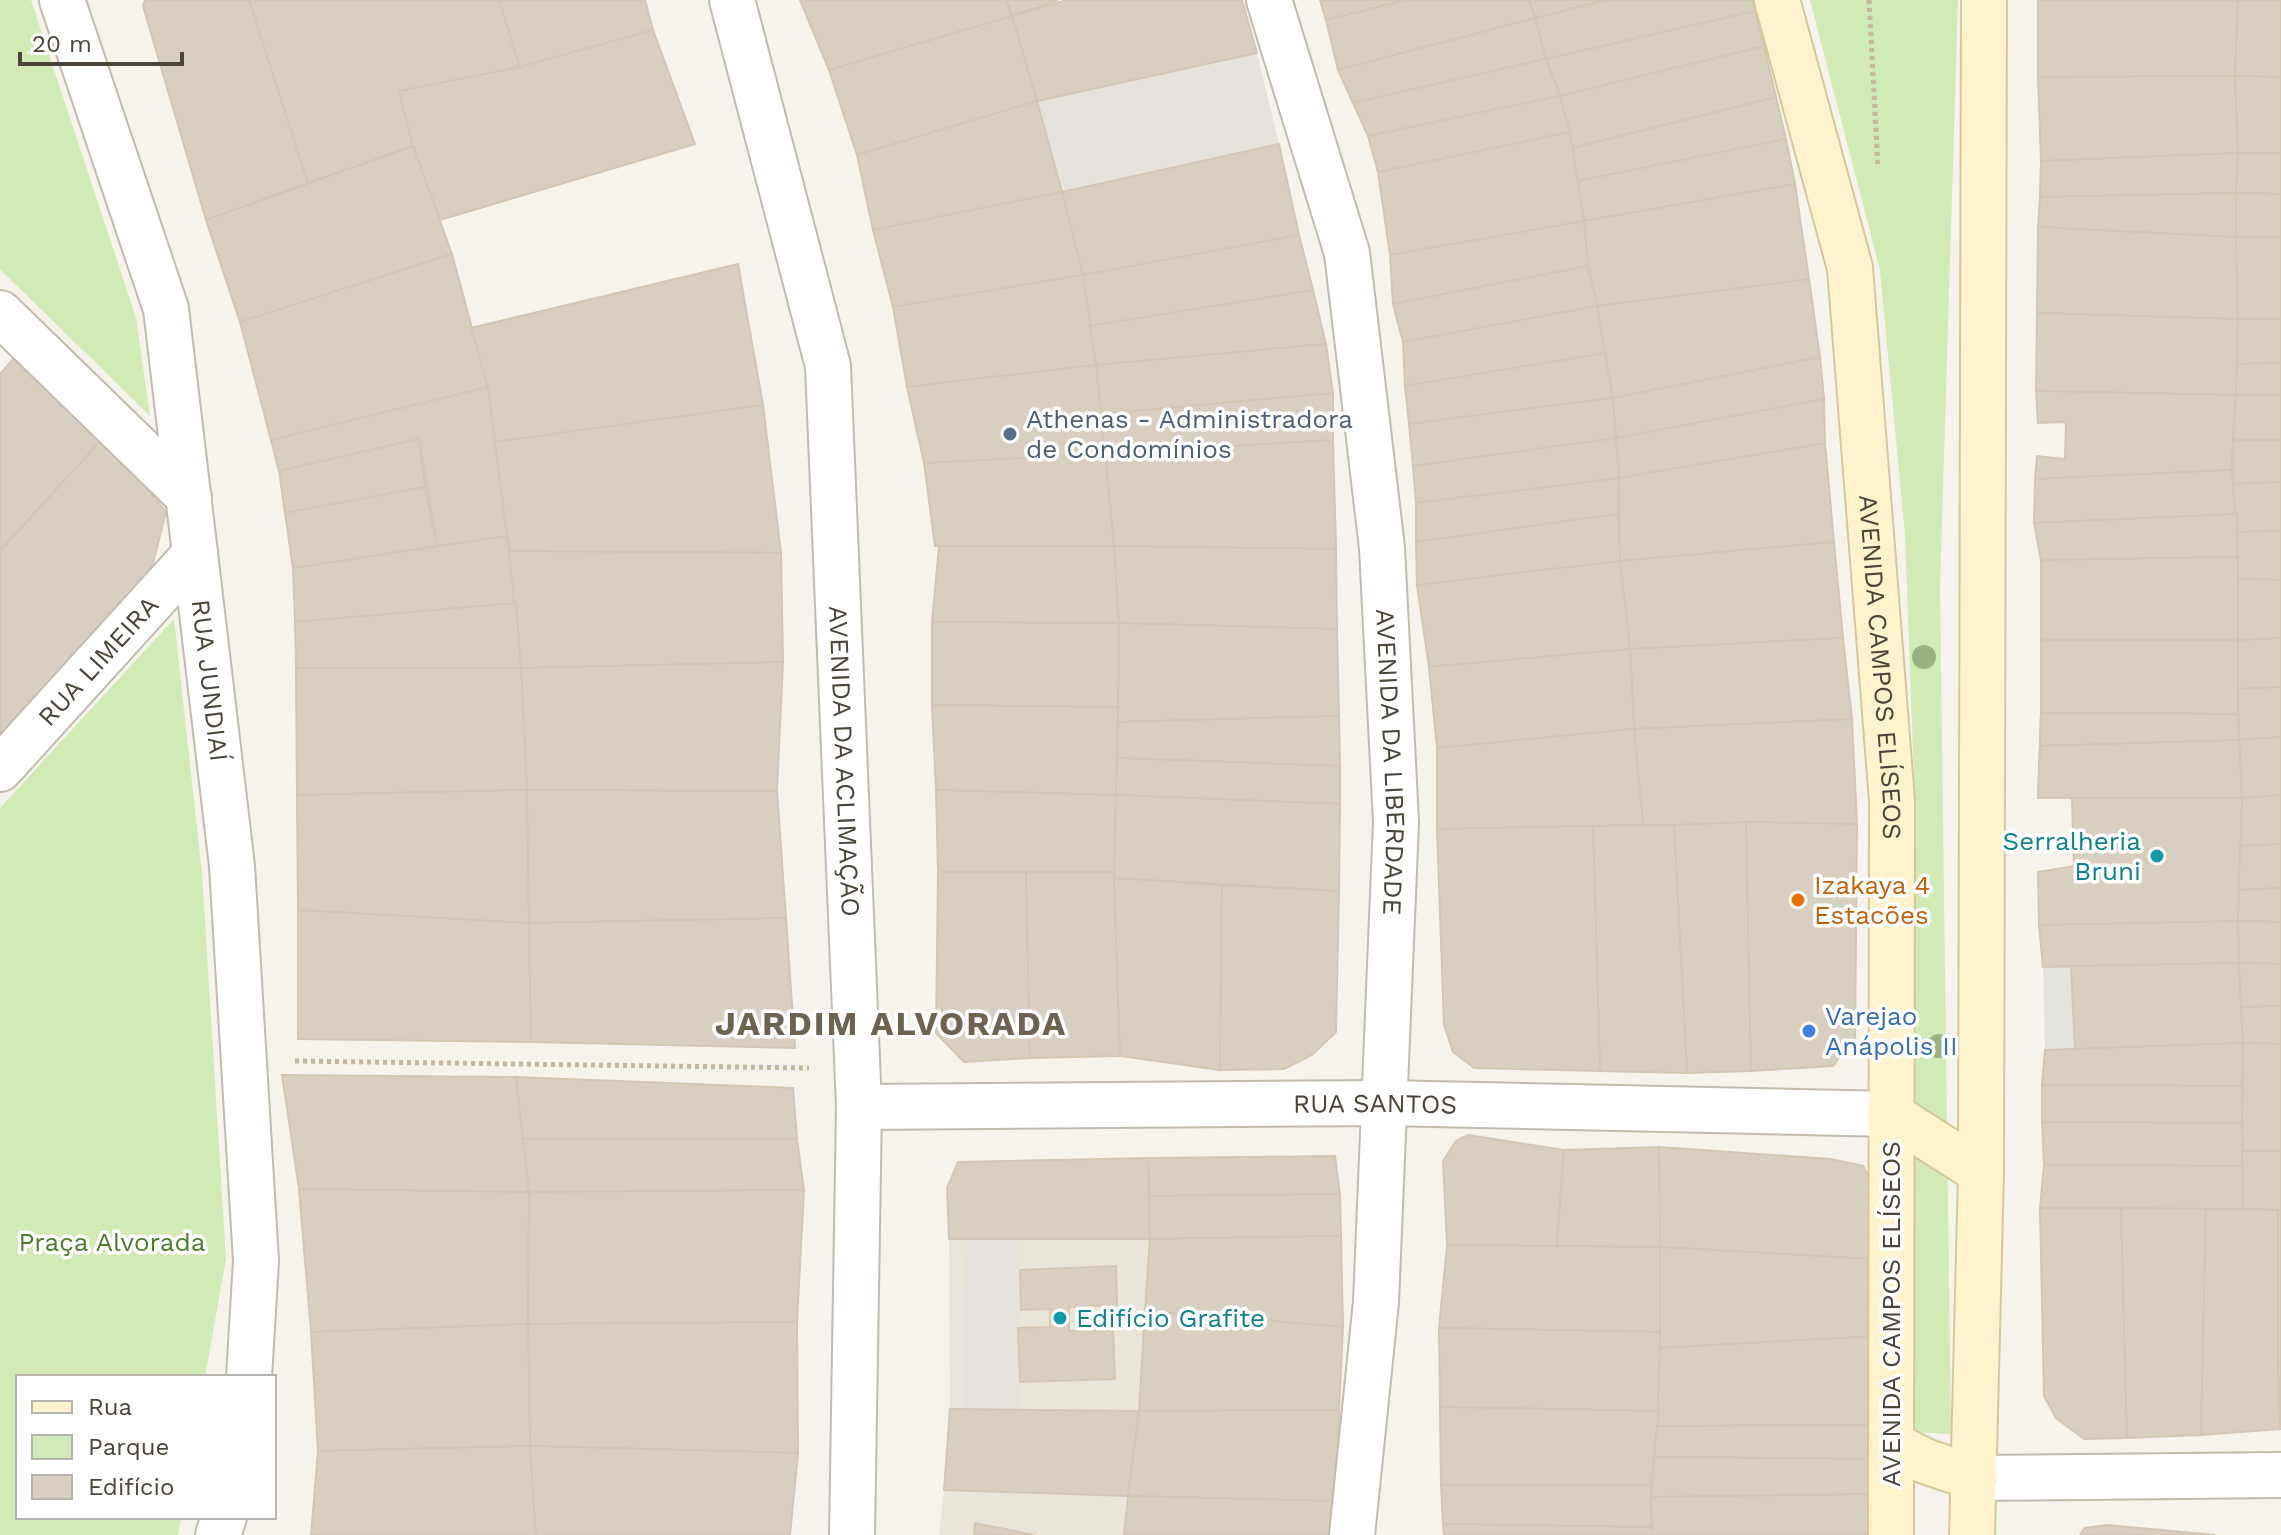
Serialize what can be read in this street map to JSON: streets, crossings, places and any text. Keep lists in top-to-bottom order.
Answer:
{
  "streets": {
    "street": [
      "RUA LIMEIRA",
      "AVENIDA CAMPOS ELÍSEOS",
      "RUA JUNDIAÍ",
      "AVENIDA DA ACLIMAÇÃO",
      "AVENIDA DA LIBERDADE",
      "RUA SANTOS"
    ]
  },
  "crossings": [
    ["RUA LIMEIRA", "RUA JUNDIAÍ"],
    ["AVENIDA CAMPOS ELÍSEOS", "RUA SANTOS"],
    ["AVENIDA DA ACLIMAÇÃO", "RUA SANTOS"],
    ["AVENIDA DA LIBERDADE", "RUA SANTOS"]
  ],
  "districts": ["JARDIM ALVORADA"],
  "parks": ["Praça Alvorada"],
  "places": [
    "Athenas - Administradora de Condomínios",
    "Serralheria Bruni",
    "Izakaya 4 Estacões",
    "Varejao Anápolis II",
    "Edifício Grafite"
  ],
  "legend": ["Rua", "Parque", "Edifício"],
  "scale_bar": "20 m"
}
